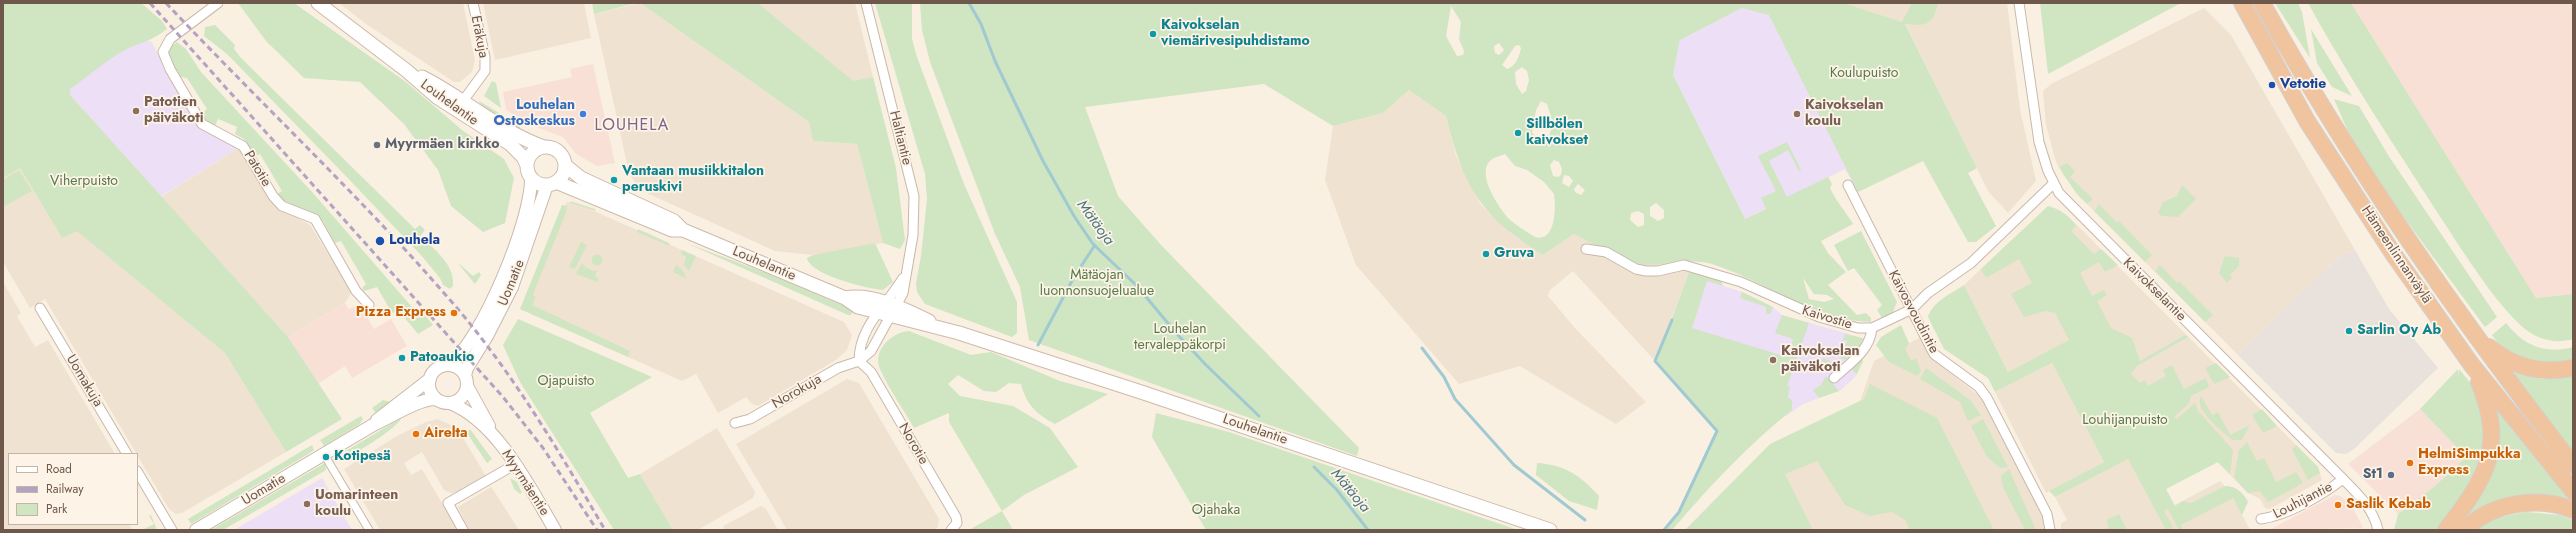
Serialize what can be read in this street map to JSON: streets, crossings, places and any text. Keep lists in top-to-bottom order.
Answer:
{
  "streets": {
    "highway": ["Hämeenlinnanväylä"],
    "main road": ["Louhelantie"],
    "street": [
      "Eräkuja",
      "Haltiantie",
      "Patotie",
      "Uomatie",
      "Kaivokselantie",
      "Kaivosvoudintie",
      "Kaivostie",
      "Uomakuja",
      "Norokuja",
      "Norotie",
      "Myyrmäentie",
      "Louhijantie"
    ]
  },
  "crossings": [
    ["Eräkuja", "Louhelantie"],
    ["Louhelantie", "Haltiantie"],
    ["Louhelantie", "Uomatie"],
    ["Louhelantie", "Norokuja"],
    ["Haltiantie", "Norokuja"],
    ["Uomatie", "Myyrmäentie"],
    ["Kaivokselantie", "Kaivostie"],
    ["Kaivokselantie", "Louhijantie"],
    ["Kaivosvoudintie", "Kaivostie"],
    ["Norokuja", "Norotie"]
  ],
  "districts": ["LOUHELA"],
  "water": ["Mätäoja"],
  "parks": [
    "Koulupuisto",
    "Viherpuisto",
    "Mätäojan luonnonsuojelualue",
    "Louhelan tervaleppäkorpi",
    "Ojapuisto",
    "Louhijanpuisto",
    "Ojahaka"
  ],
  "places": [
    "Kaivokselan viemärivesipuhdistamo",
    "Vetotie",
    "Patotien päiväkoti",
    "Louhelan Ostoskeskus",
    "Kaivokselan koulu",
    "Sillbölen kaivokset",
    "Myyrmäen kirkko",
    "Vantaan musiikkitalon peruskivi",
    "Louhela",
    "Gruva",
    "Pizza Express",
    "Sarlin Oy Ab",
    "Patoaukio",
    "Kaivokselan päiväkoti",
    "Airelta",
    "Kotipesä",
    "HelmiSimpukka Express",
    "St1",
    "Uomarinteen koulu",
    "Saslik Kebab"
  ],
  "legend": ["Road", "Railway", "Park"]
}
